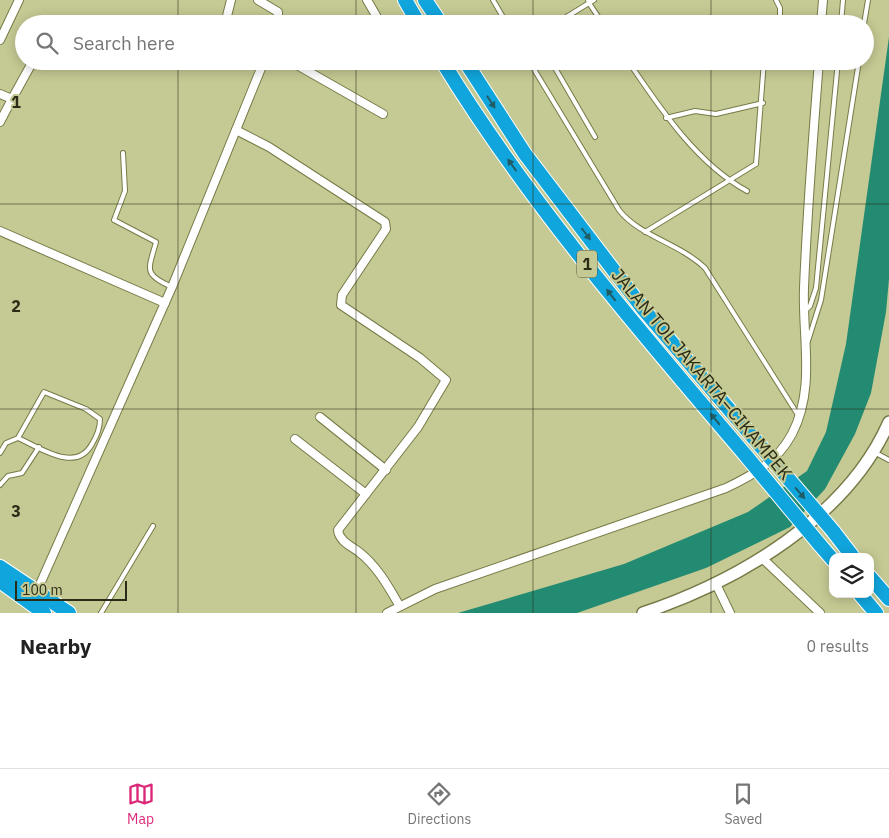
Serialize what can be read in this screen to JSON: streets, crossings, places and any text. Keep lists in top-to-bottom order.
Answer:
{
  "streets": {
    "highway": ["1", "JALAN TOL JAKARTA–CIKAMPEK"]
  },
  "scale_bar": "100 m",
  "page": {
    "search": "Search here",
    "scale": "100 m",
    "heading": ["Nearby", "0 results"],
    "nav": ["Map", "Directions", "Saved"]
  },
  "grid": {
    "rows": ["1", "2", "3"]
  }
}
